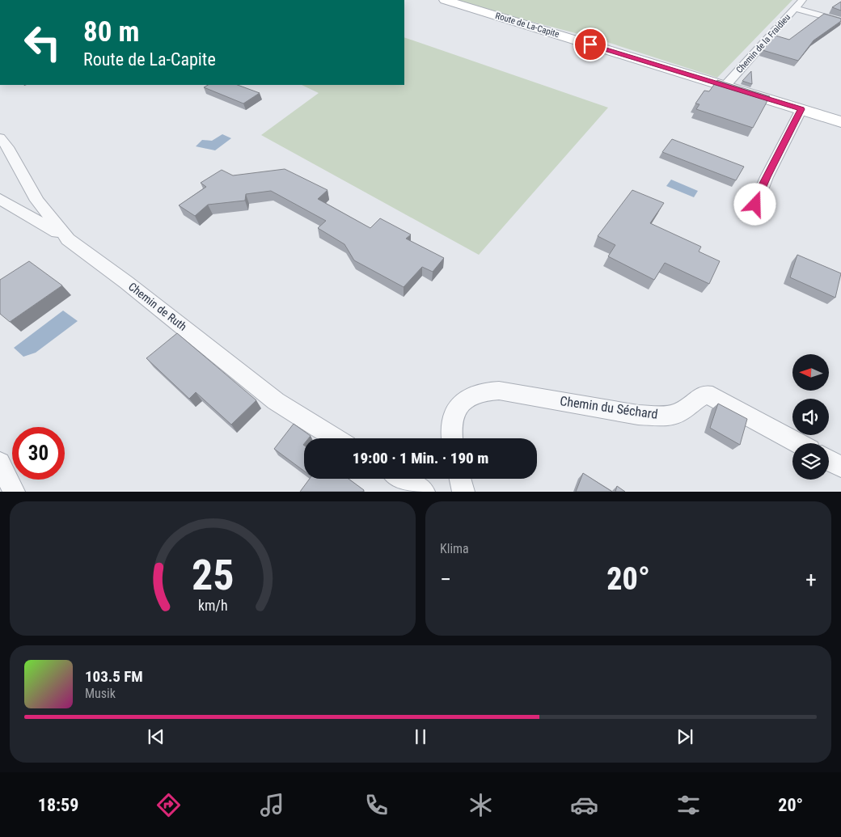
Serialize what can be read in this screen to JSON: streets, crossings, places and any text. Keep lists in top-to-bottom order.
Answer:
{
  "streets": {
    "street": [
      "Route de La-Capite",
      "Chemin de la Fraidieu",
      "Chemin de Ruth",
      "Chemin du Séchard"
    ]
  },
  "crossings": [
    ["Route de La-Capite", "Chemin de la Fraidieu"]
  ],
  "north": "left",
  "page": {
    "turn": ["80 m", "Route de La-Capite"],
    "limit": "30",
    "trip": "19:00 · 1 Min. · 190 m",
    "tile": "Klima",
    "heat": ["−", "20°", "+"],
    "song": ["103.5 FM", "Musik"],
    "tabs": ["18:59", "20°"],
    "gauge": ["25", "km/h"]
  }
}
